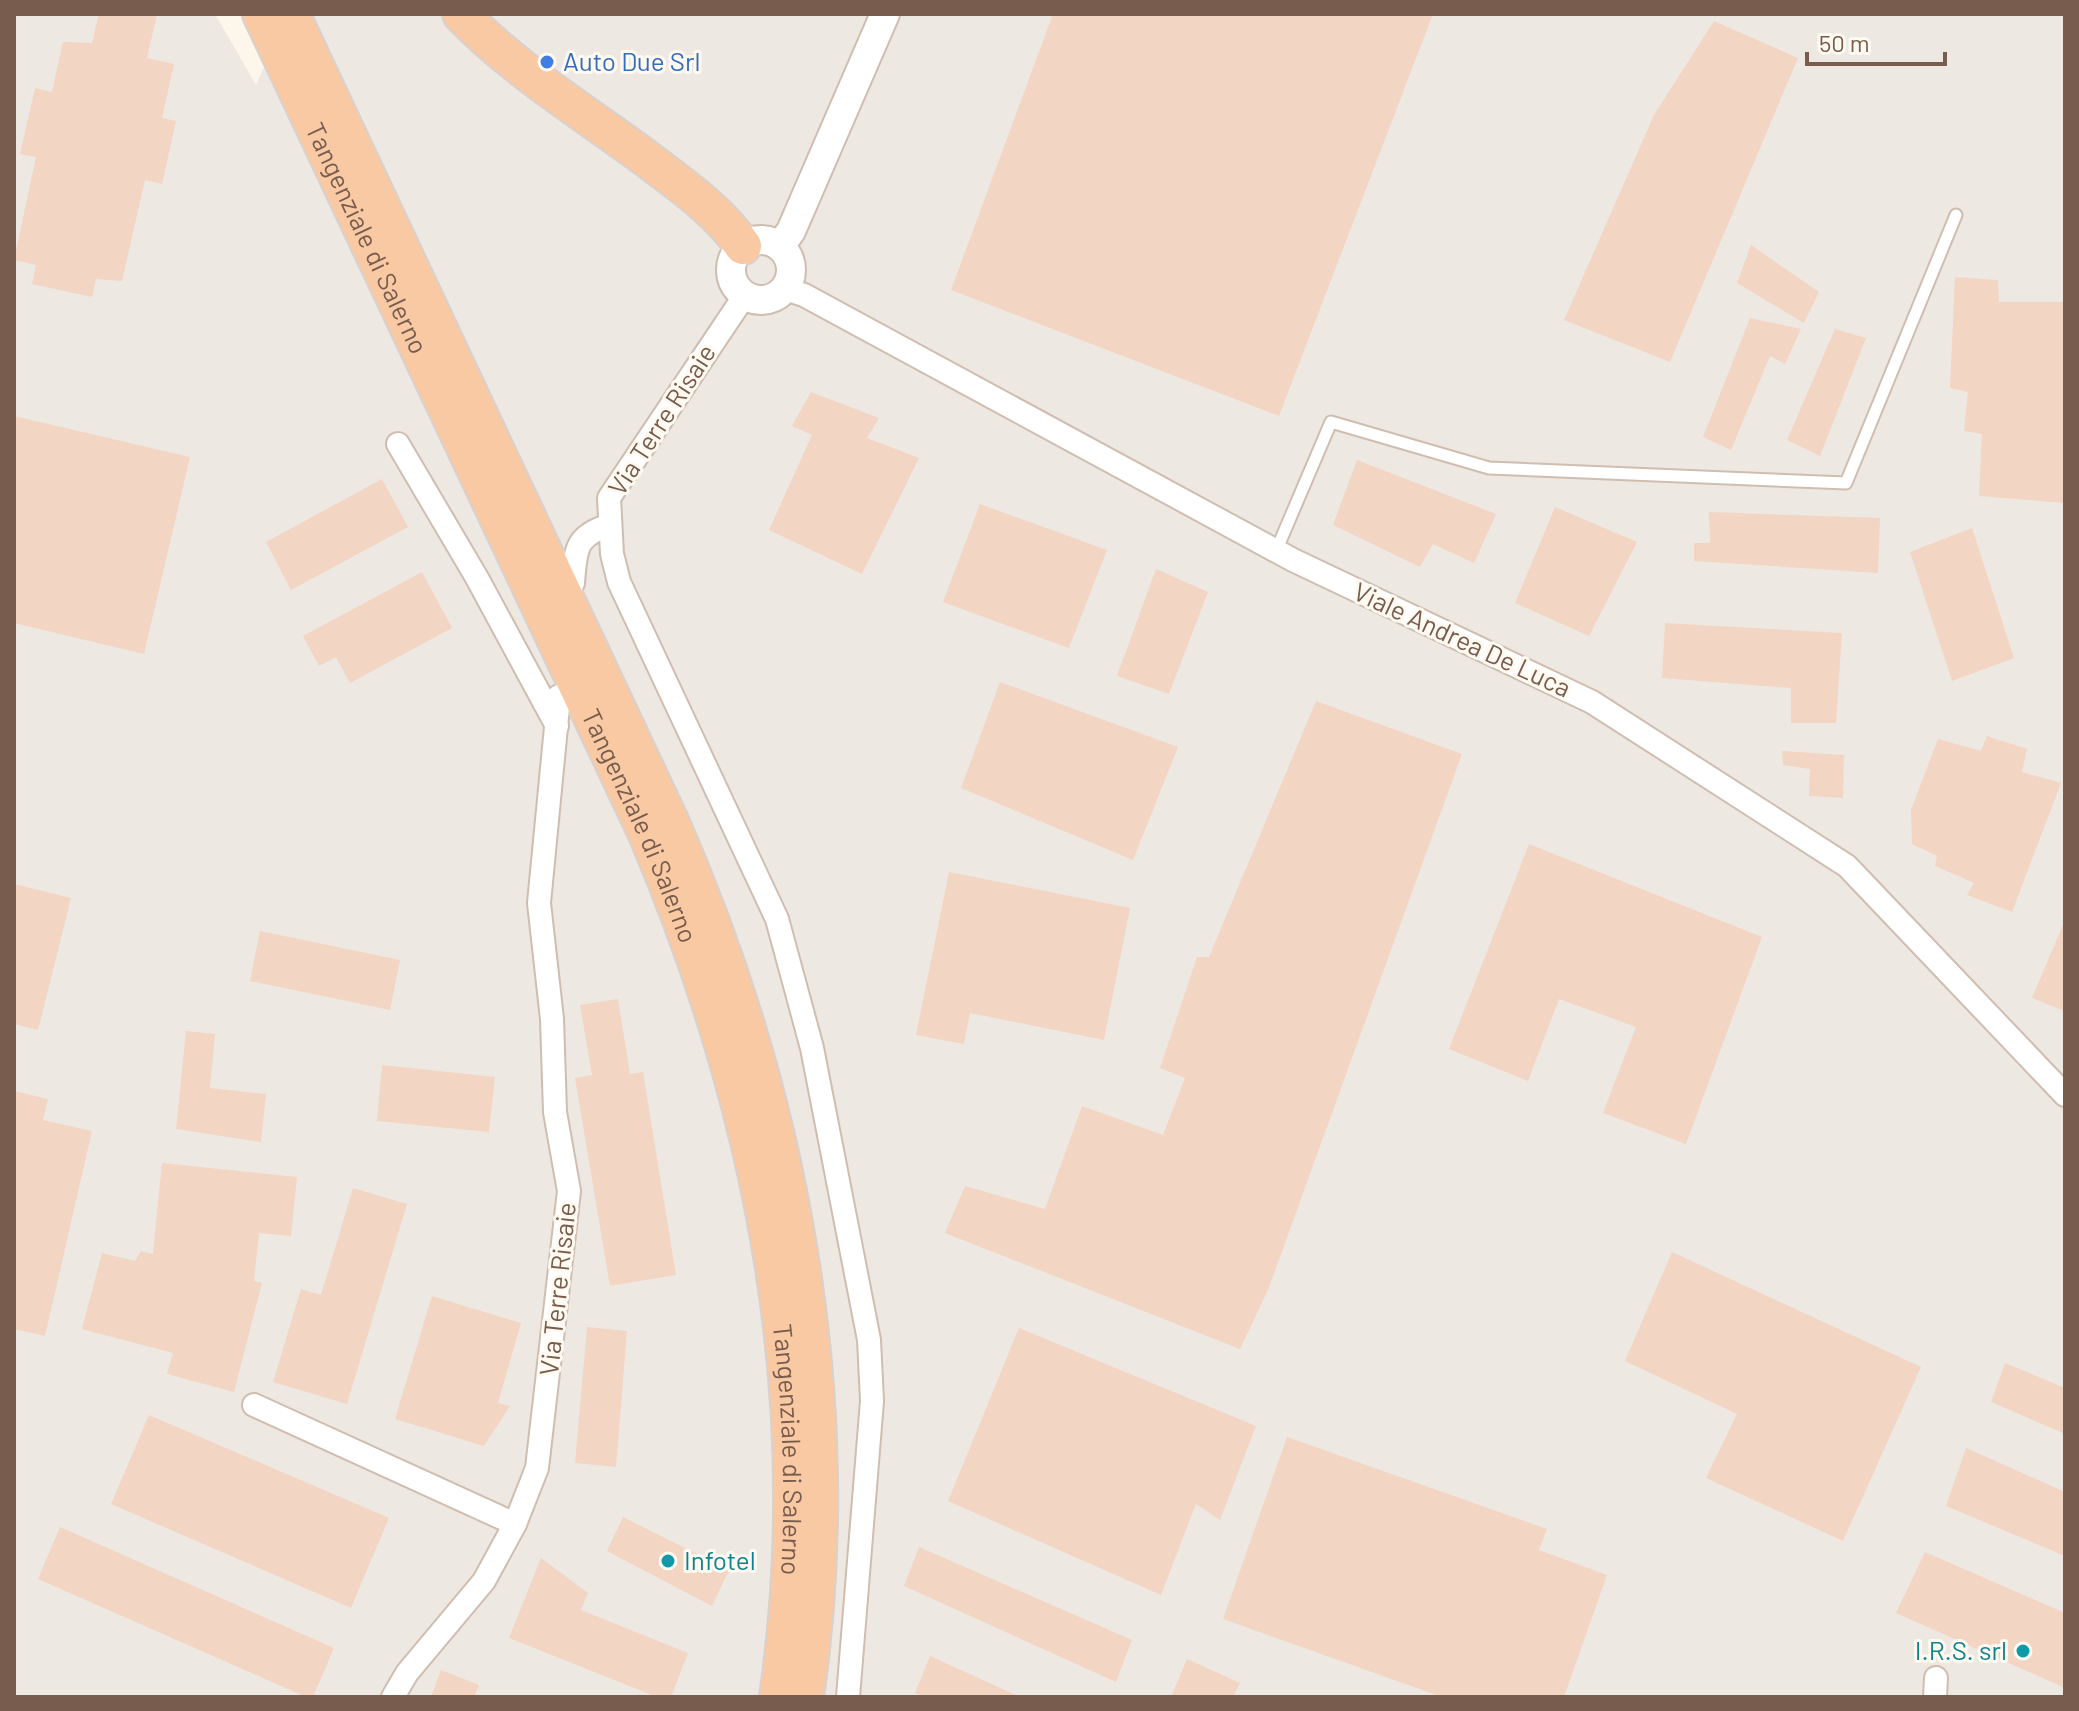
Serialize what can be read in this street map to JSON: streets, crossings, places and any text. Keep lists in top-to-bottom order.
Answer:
{
  "streets": {
    "highway": ["Tangenziale di Salerno"],
    "street": ["Via Terre Risaie", "Viale Andrea De Luca"]
  },
  "crossings": [
    ["Via Terre Risaie", "Viale Andrea De Luca"]
  ],
  "places": ["Auto Due Srl", "Infotel", "I.R.S. srl"],
  "scale_bar": "50 m"
}
